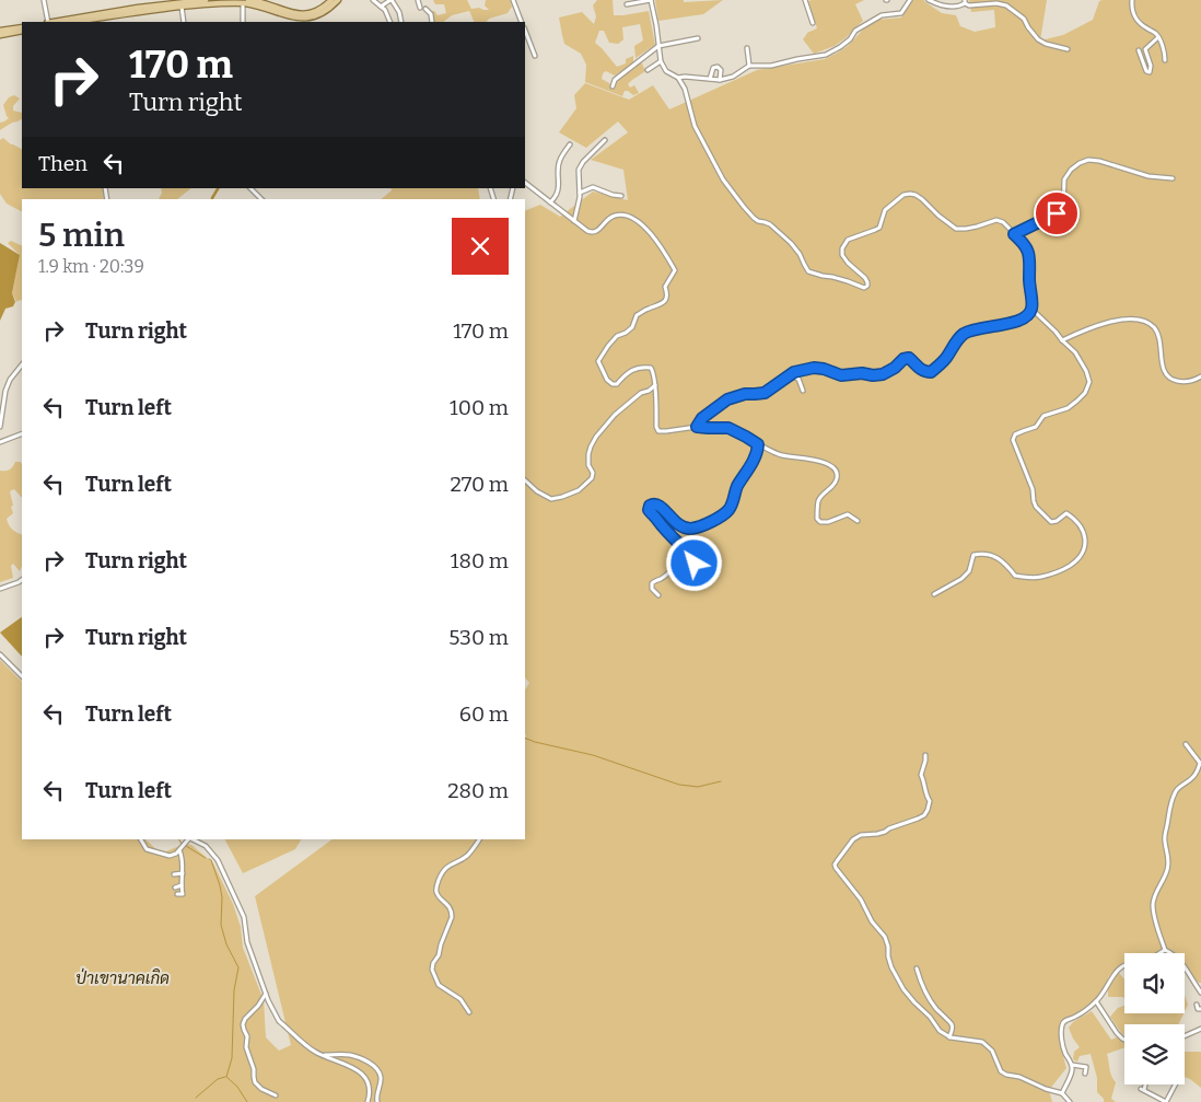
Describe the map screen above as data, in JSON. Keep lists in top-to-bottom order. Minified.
{"parks":["ป่าเขานาคเกิด"],"page":{"turn":["170 m","Turn right"],"then":"Then","heading":["5 min","1.9 km · 20:39"],"list":[{"name":"Turn right","value":"170 m"},{"name":"Turn left","value":"100 m"},{"name":"Turn left","value":"270 m"},{"name":"Turn right","value":"180 m"},{"name":"Turn right","value":"530 m"},{"name":"Turn left","value":"60 m"},{"name":"Turn left","value":"280 m"}]}}
